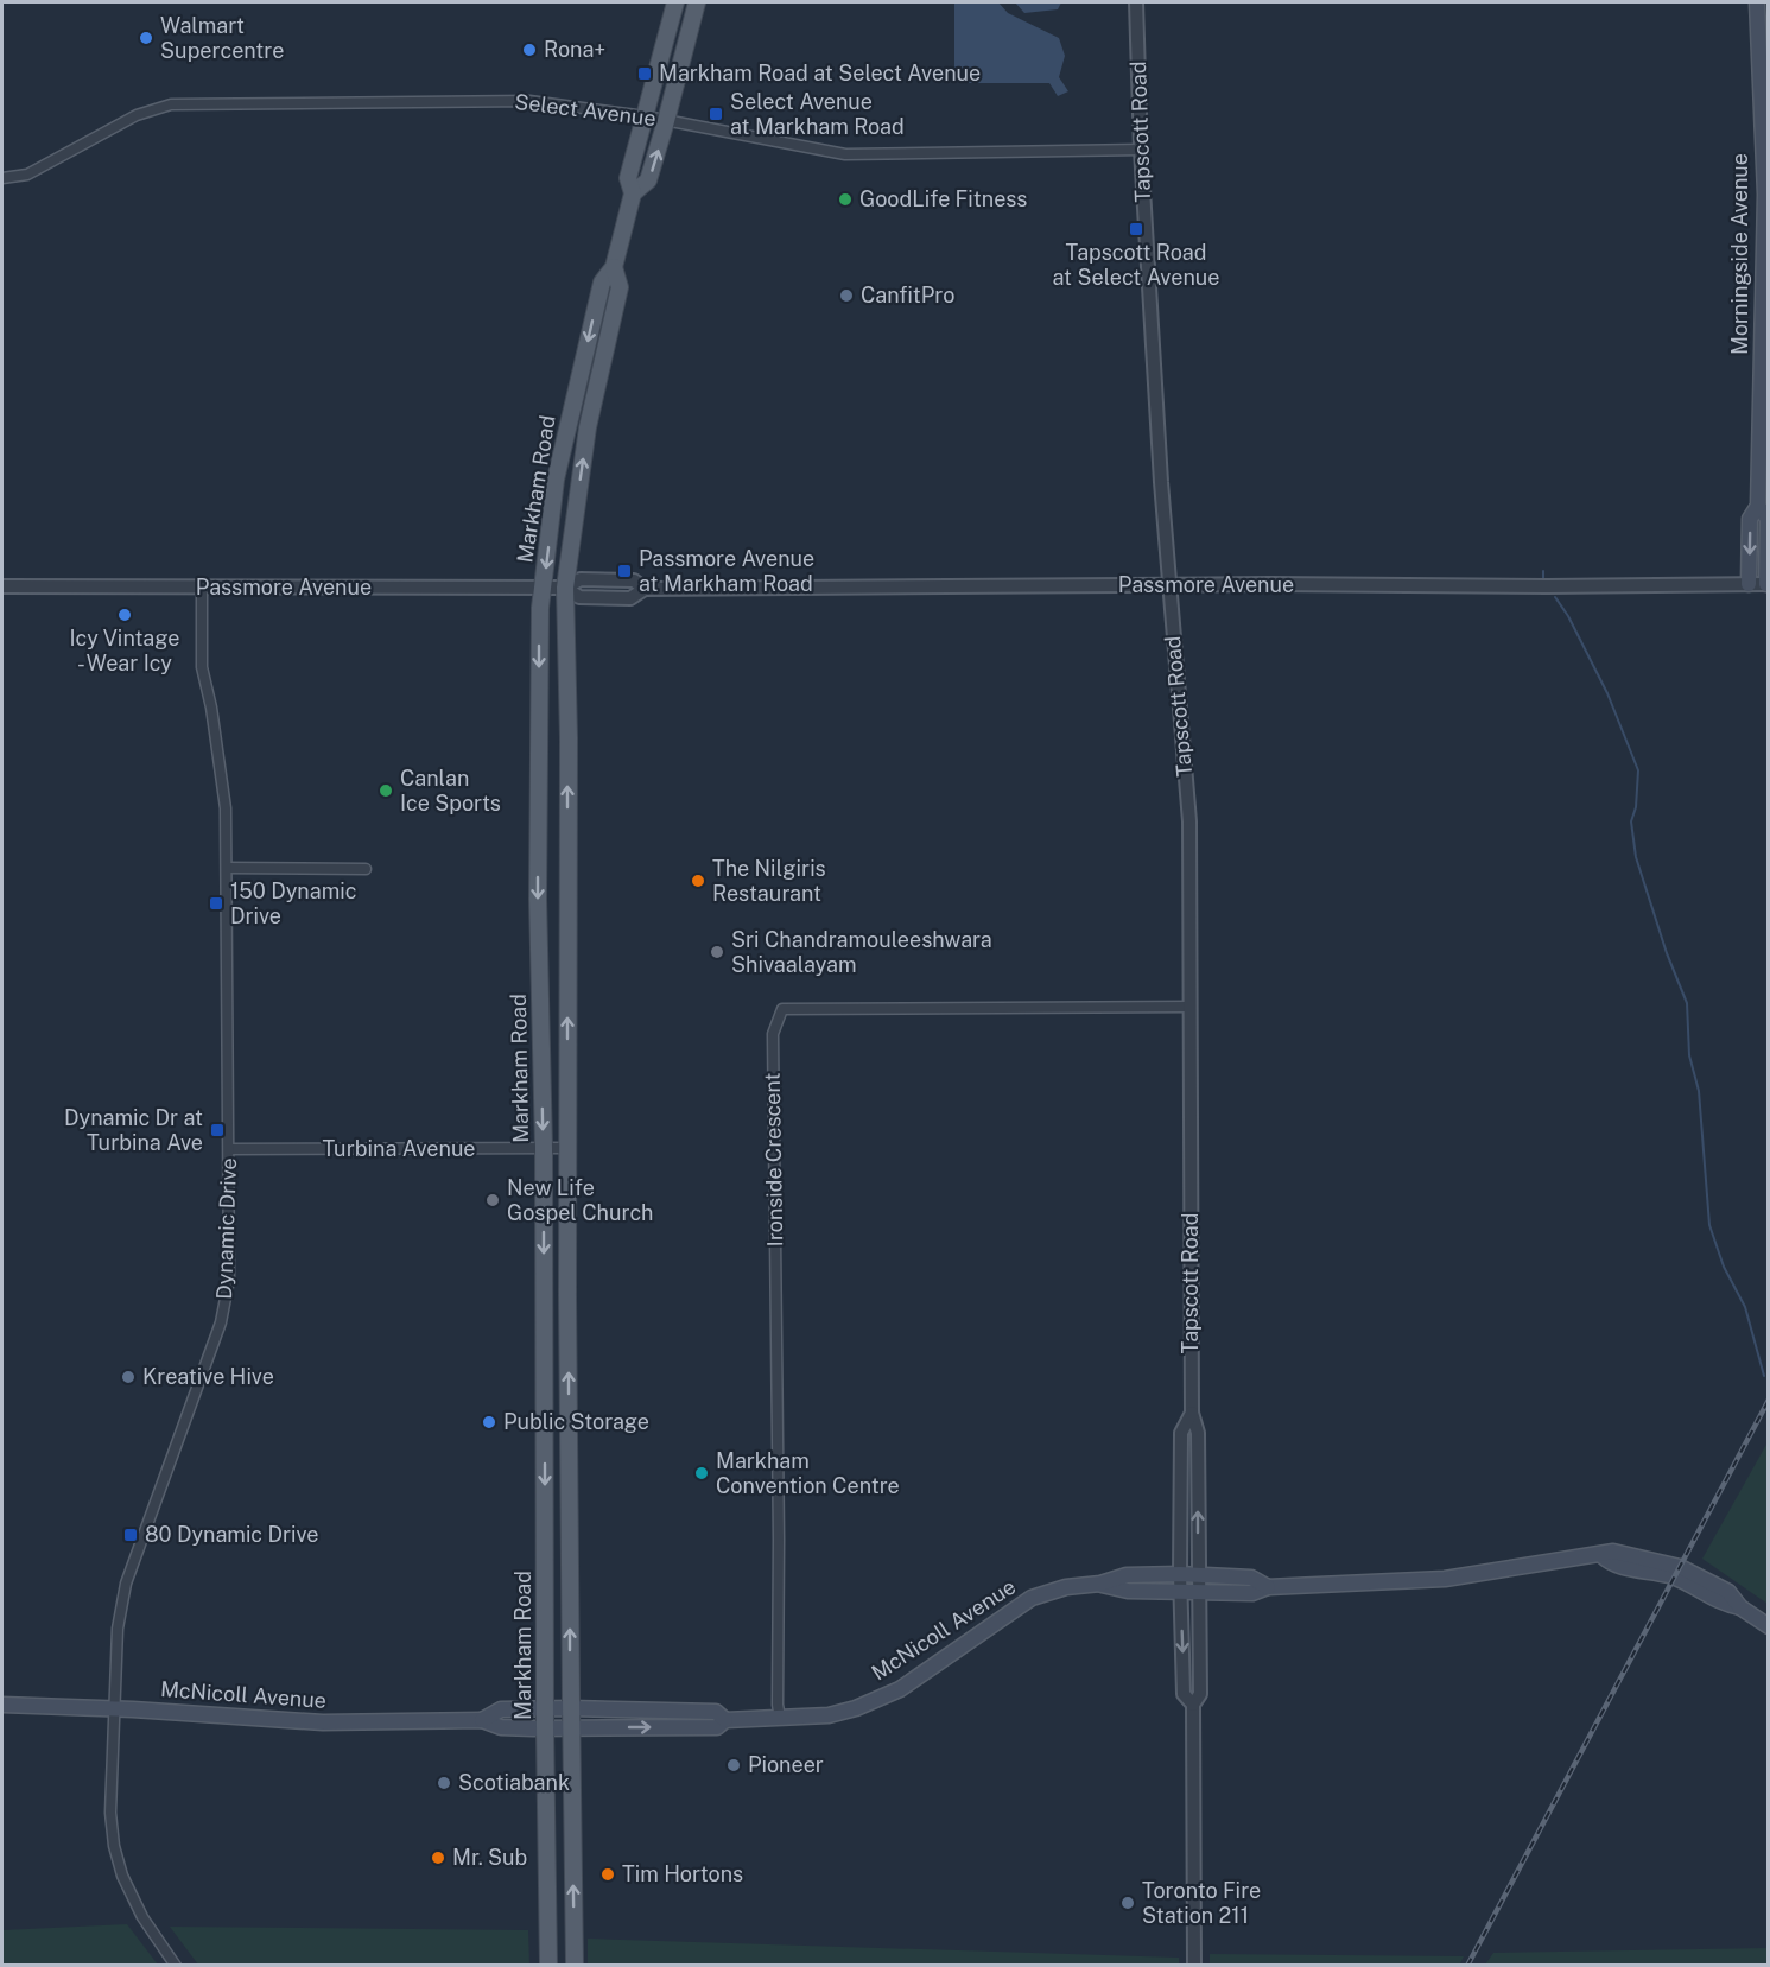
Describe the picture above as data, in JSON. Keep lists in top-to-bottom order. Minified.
{"streets":{"main road":["Morningside Avenue","Markham Road","McNicoll Avenue"],"street":["Select Avenue","Tapscott Road","Passmore Avenue","Turbina Avenue","Ironside Crescent","Dynamic Drive"]},"crossings":[["Select Avenue","Tapscott Road"],["Select Avenue","Markham Road"],["Tapscott Road","Passmore Avenue"],["Tapscott Road","Ironside Crescent"],["Tapscott Road","McNicoll Avenue"],["Morningside Avenue","Passmore Avenue"],["Markham Road","Passmore Avenue"],["Markham Road","Turbina Avenue"],["Markham Road","McNicoll Avenue"],["Passmore Avenue","Dynamic Drive"],["Turbina Avenue","Dynamic Drive"],["Ironside Crescent","McNicoll Avenue"],["Dynamic Drive","McNicoll Avenue"]],"places":{"other":["Walmart Supercentre","Rona+","GoodLife Fitness","CanfitPro","Icy Vintage - Wear Icy","Canlan Ice Sports","The Nilgiris Restaurant","Sri Chandramouleeshwara Shivaalayam","New Life Gospel Church","Kreative Hive","Public Storage","Markham Convention Centre","Pioneer","Scotiabank","Mr. Sub","Tim Hortons","Toronto Fire Station 211"],"transit":["Markham Road at Select Avenue","Select Avenue at Markham Road","Tapscott Road at Select Avenue","Passmore Avenue at Markham Road","150 Dynamic Drive","Dynamic Dr at Turbina Ave","80 Dynamic Drive"]}}
